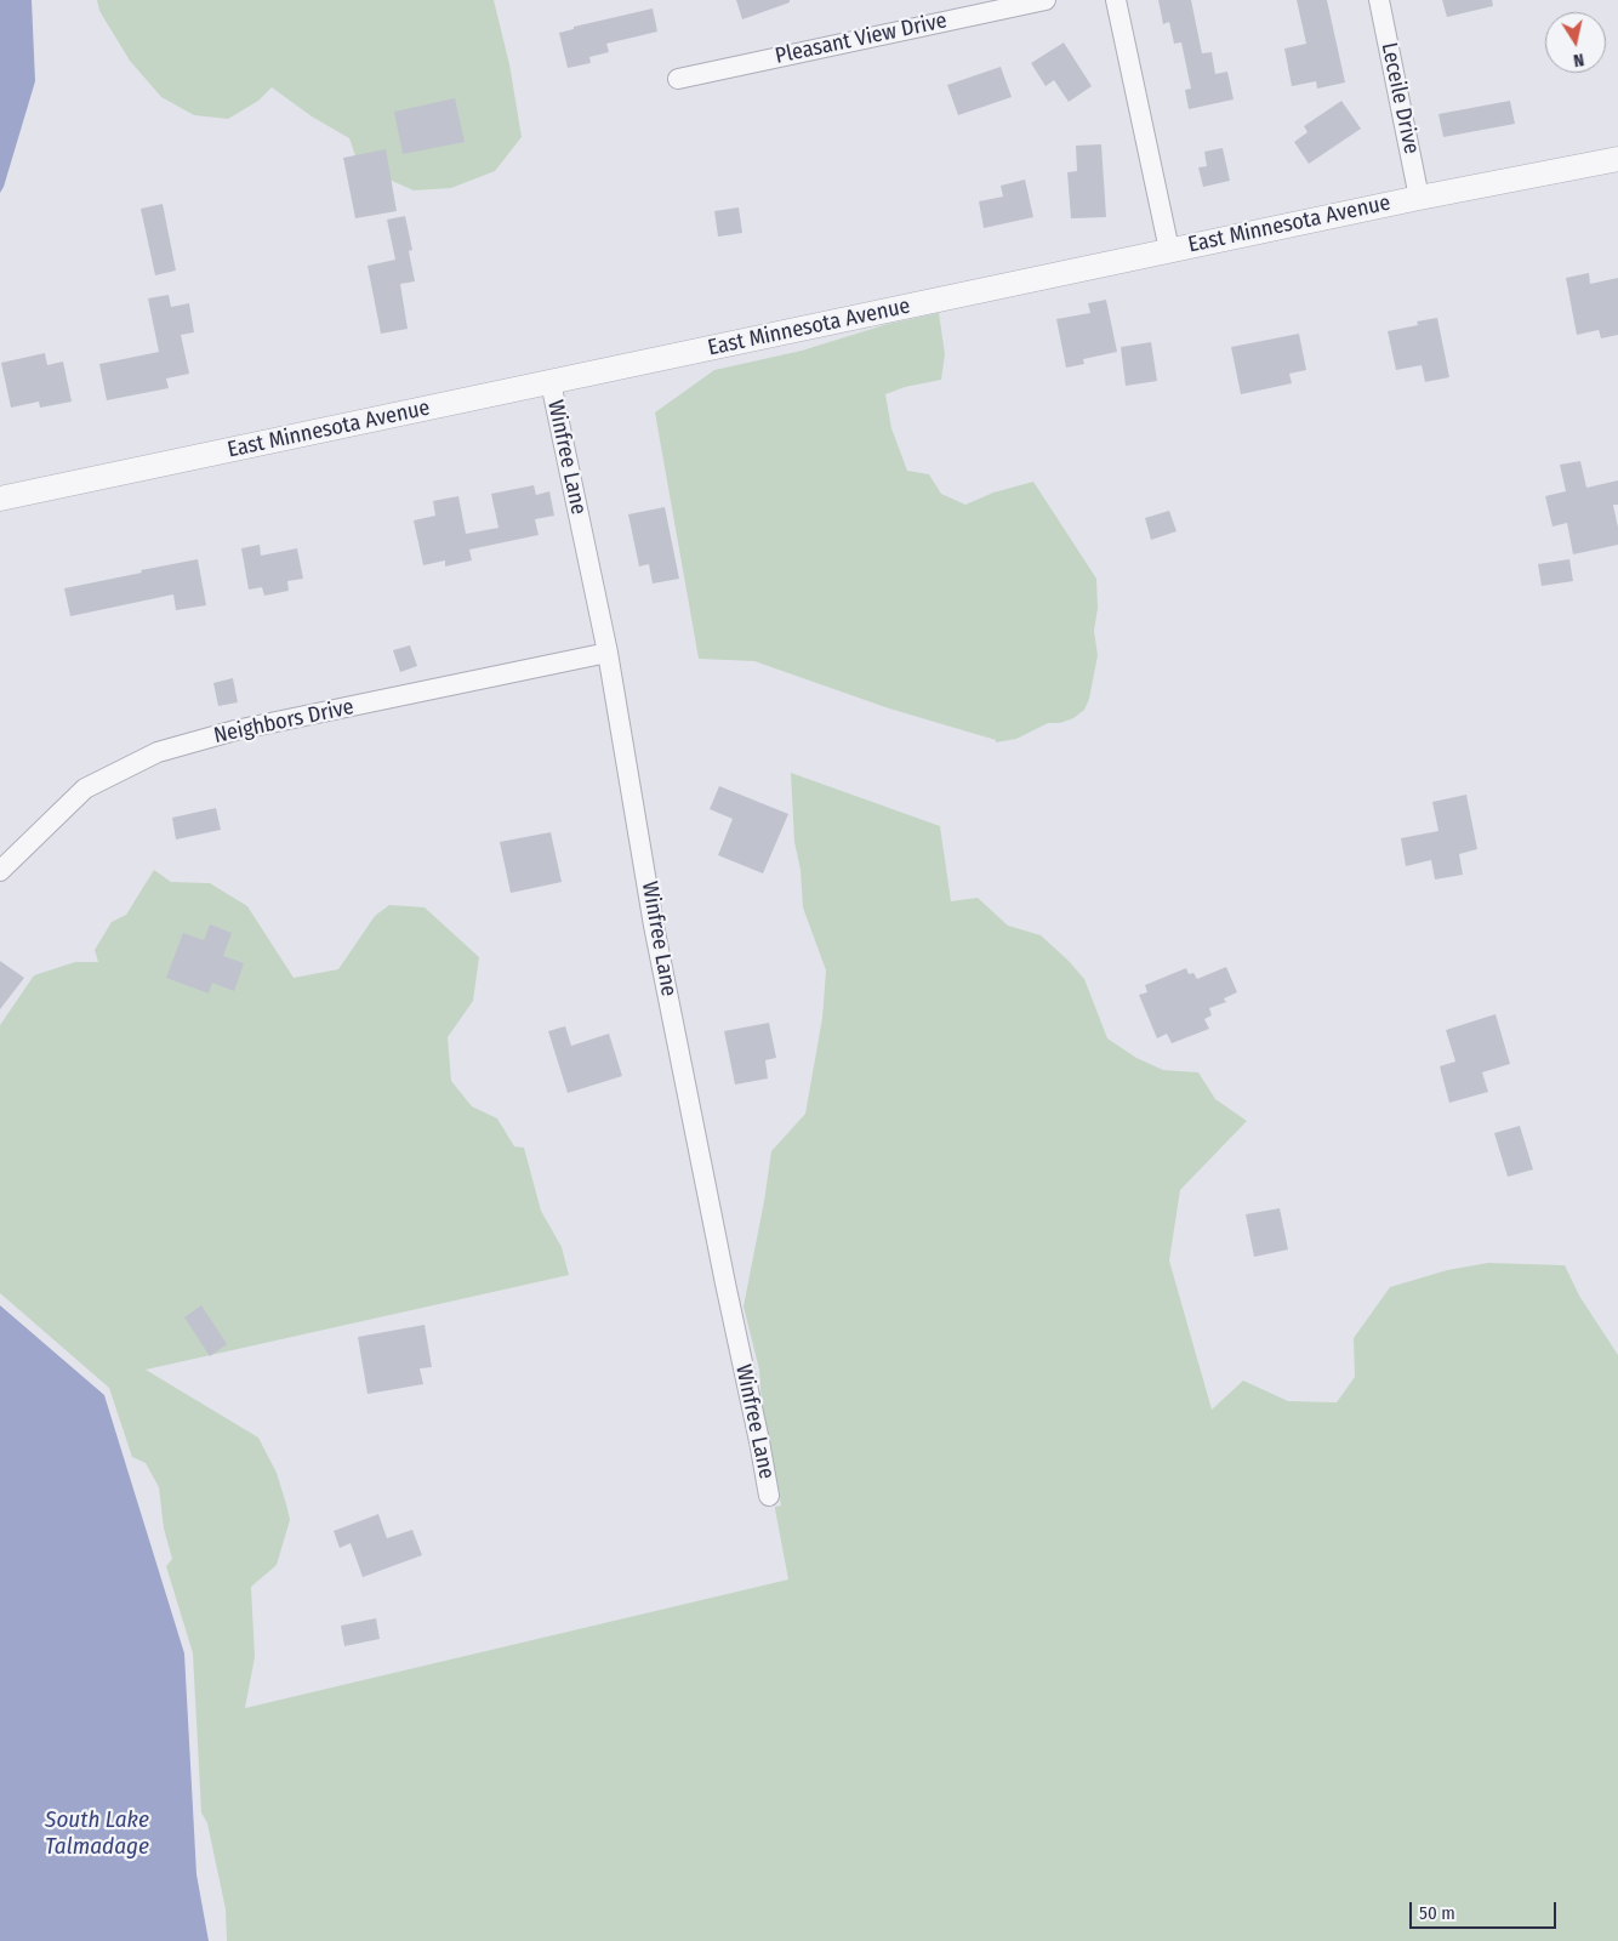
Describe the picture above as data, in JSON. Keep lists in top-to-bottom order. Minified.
{"streets":{"street":["Pleasant View Drive","Leceile Drive","East Minnesota Avenue","Winfree Lane","Neighbors Drive"]},"crossings":[["Leceile Drive","East Minnesota Avenue"],["East Minnesota Avenue","Winfree Lane"],["Winfree Lane","Neighbors Drive"]],"water":["South Lake Talmadage"],"scale_bar":"50 m","north":"bottom"}
